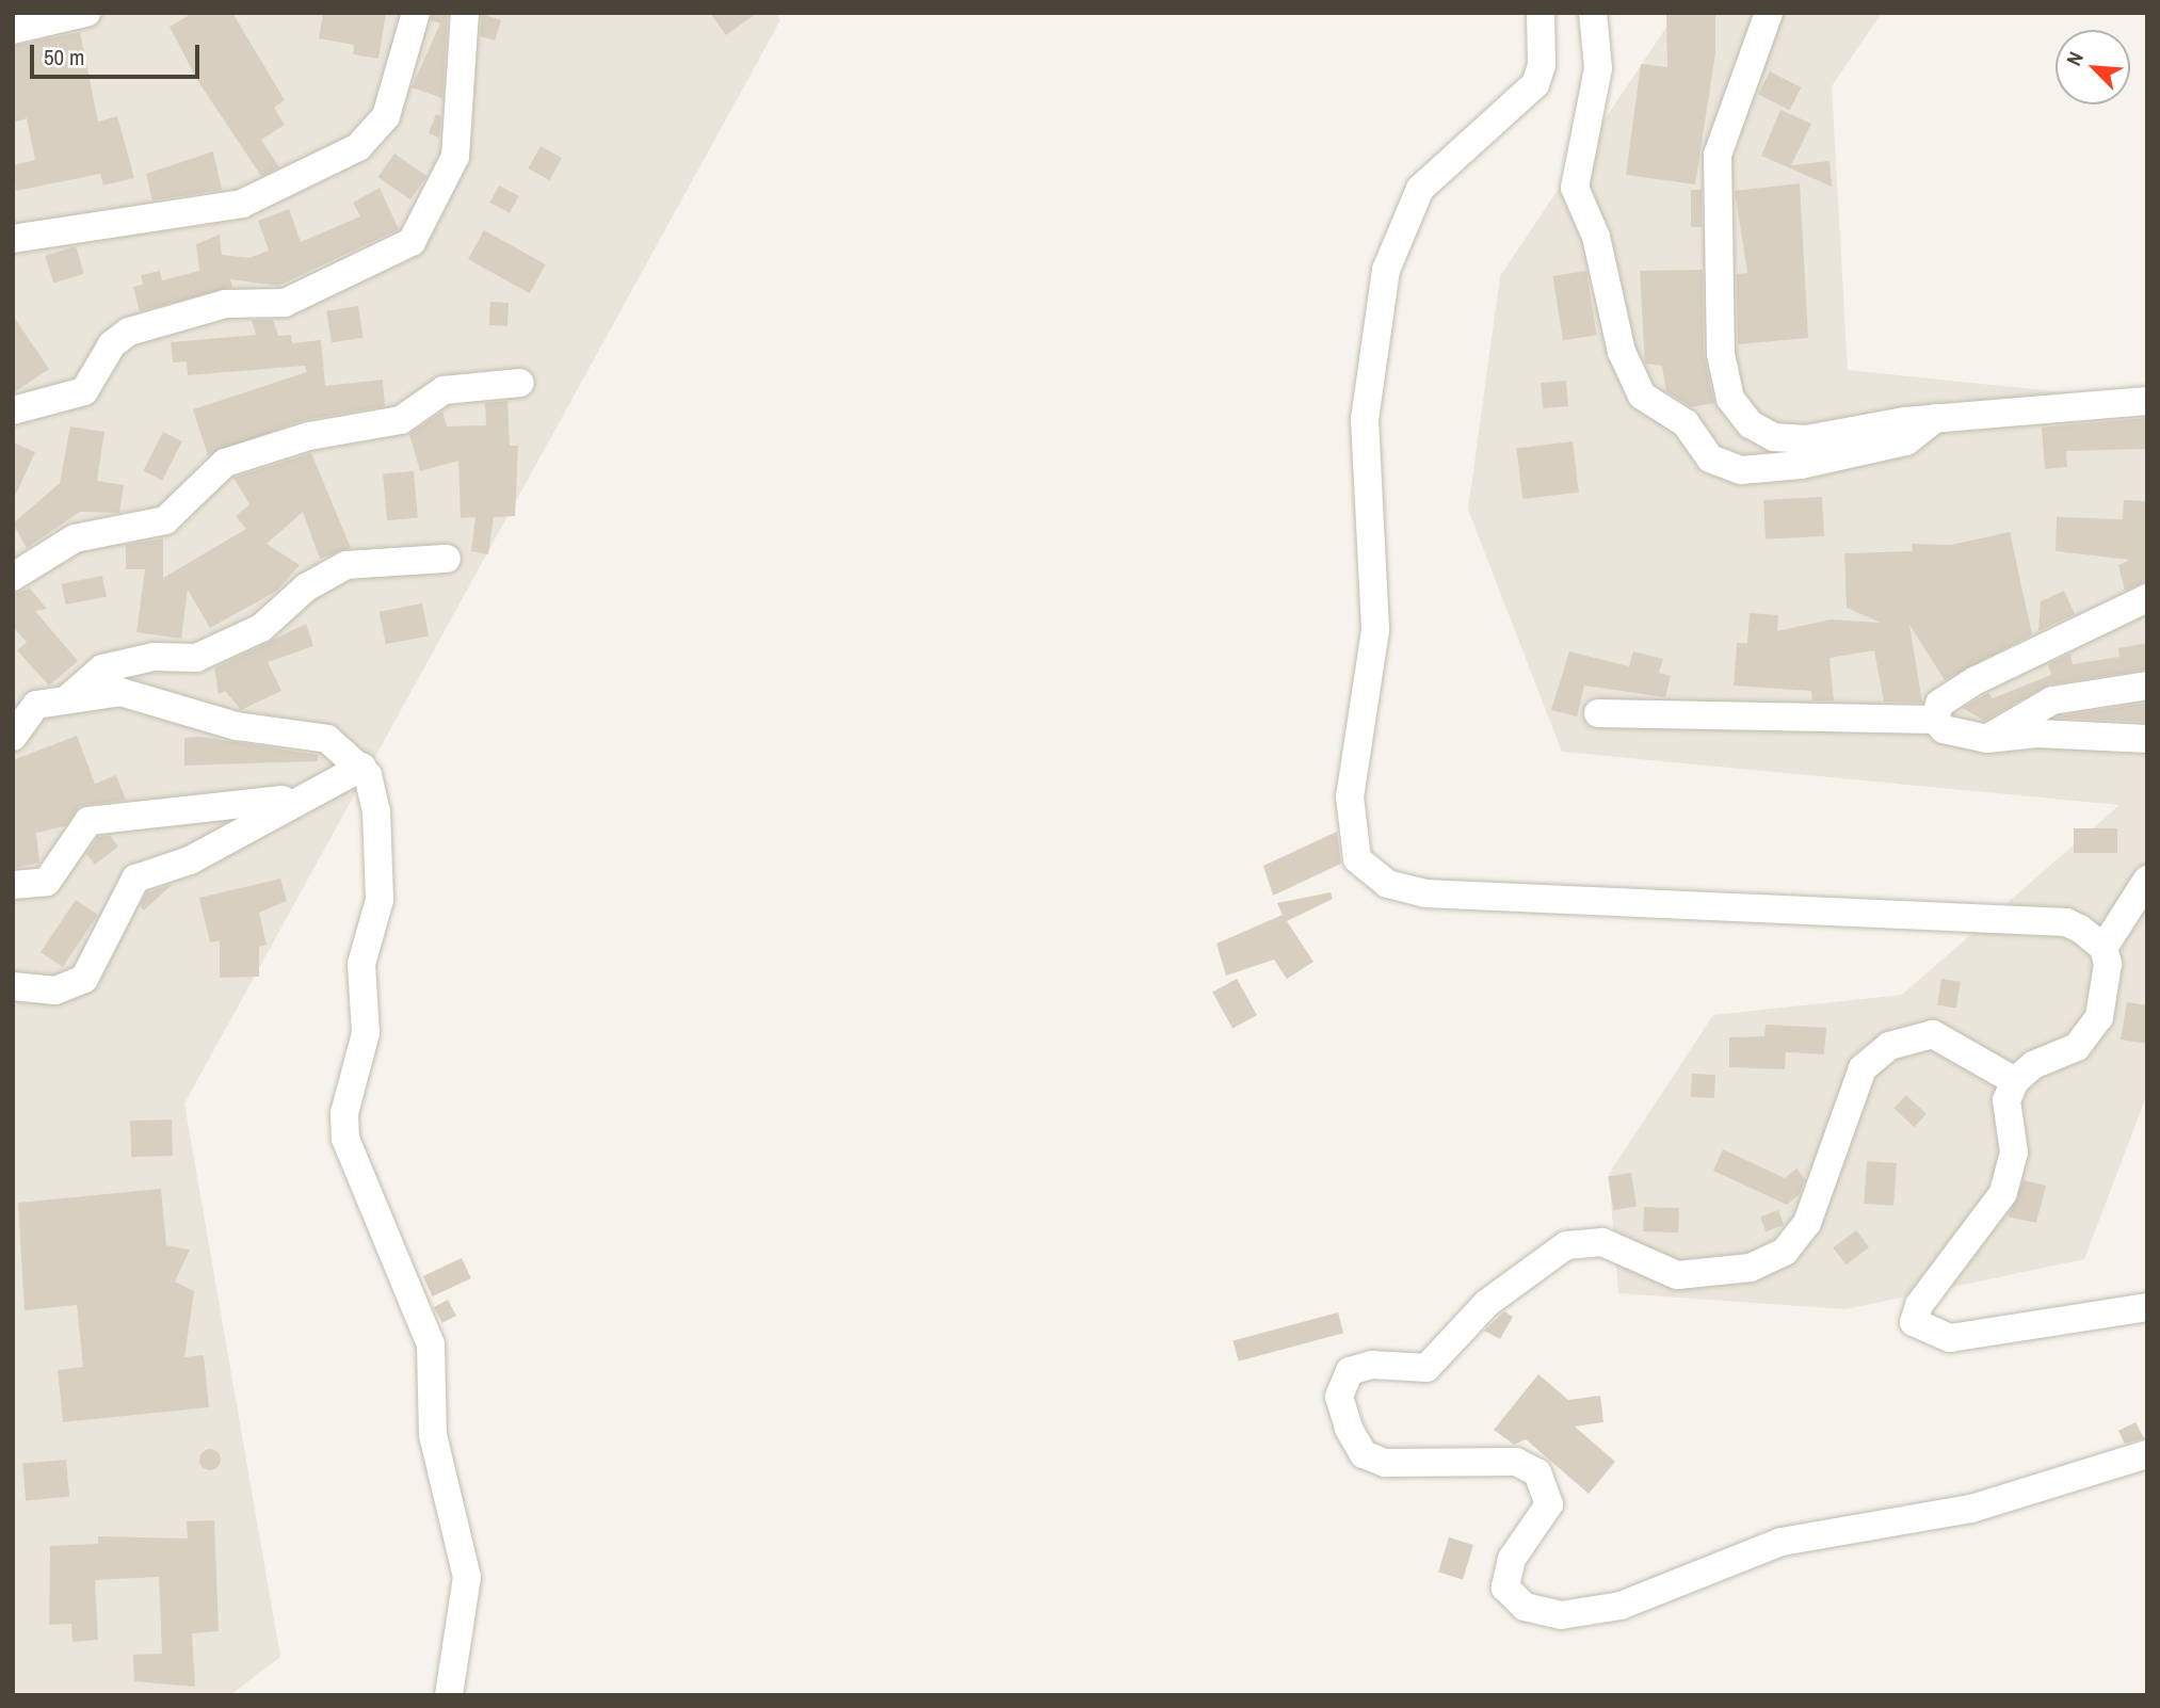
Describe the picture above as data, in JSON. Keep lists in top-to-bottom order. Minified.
{"scale_bar":"50 m","north":"top left"}
